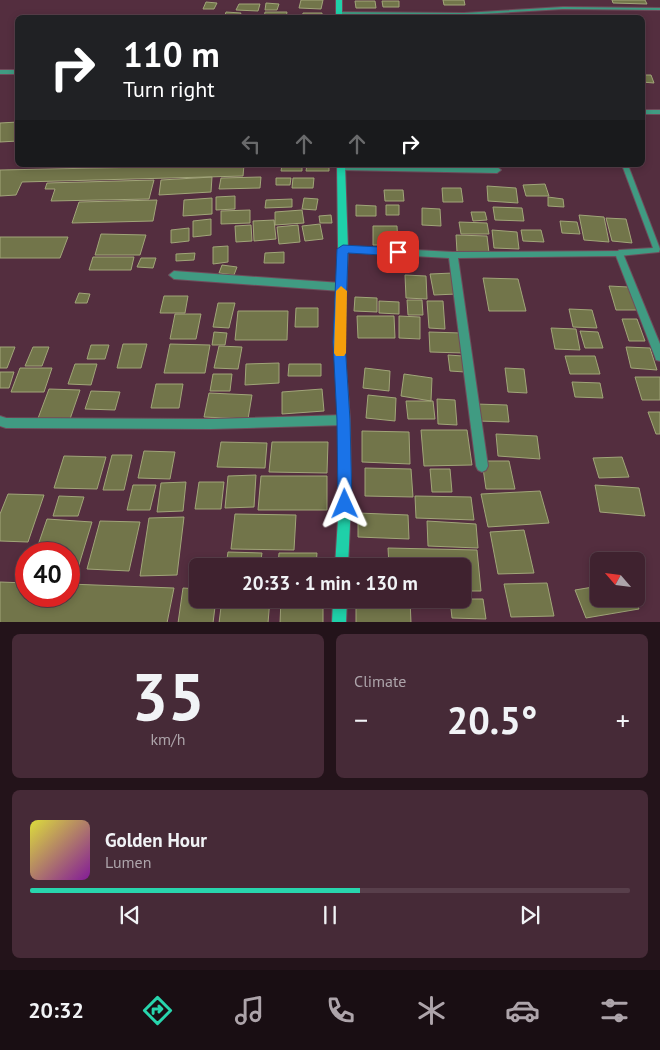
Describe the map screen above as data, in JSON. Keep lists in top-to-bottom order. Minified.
{"north":"top left","page":{"turn":["110 m","Turn right"],"limit":"40","trip":"20:33 · 1 min · 130 m","tile":[["35","km/h"],"Climate"],"heat":["−","20.5°","+"],"song":["Golden Hour","Lumen"],"tabs":"20:32"}}
